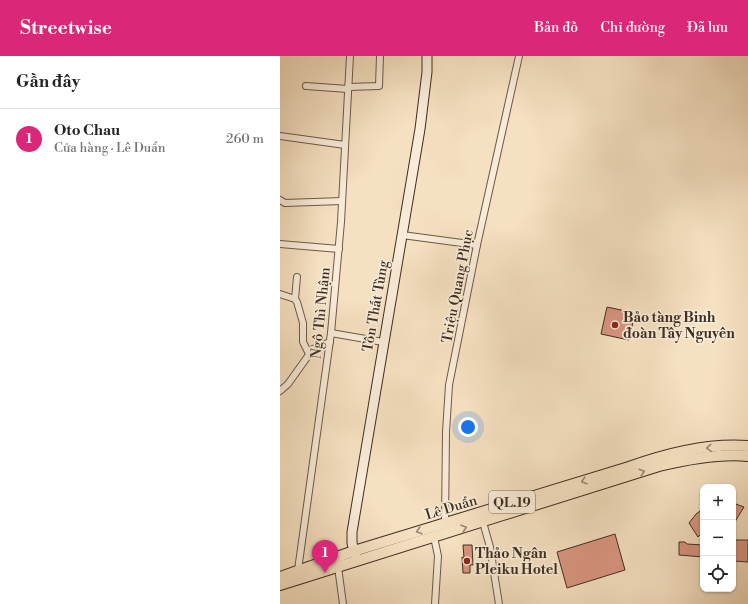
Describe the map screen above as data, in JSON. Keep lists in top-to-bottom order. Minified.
{"streets":{"main road":["QL.19","Lê Duẩn"],"street":["Triệu Quang Phục","Tôn Thất Tùng","Ngô Thì Nhậm"]},"crossings":[["Triệu Quang Phục","Lê Duẩn"],["Tôn Thất Tùng","Lê Duẩn"],["Ngô Thì Nhậm","Lê Duẩn"]],"places":["Bảo tàng Binh đoàn Tây Nguyên","Thảo Ngân Pleiku Hotel"],"page":{"header":"Streetwise","nav":["Bản đồ","Chỉ đường","Đã lưu"],"heading":"Gần đây","list":[{"mark":"1","name":"Oto Chau","note":"Cửa hàng · Lê Duẩn","value":"260 m"}],"map_buttons":["+","−"],"pins":"1"}}
